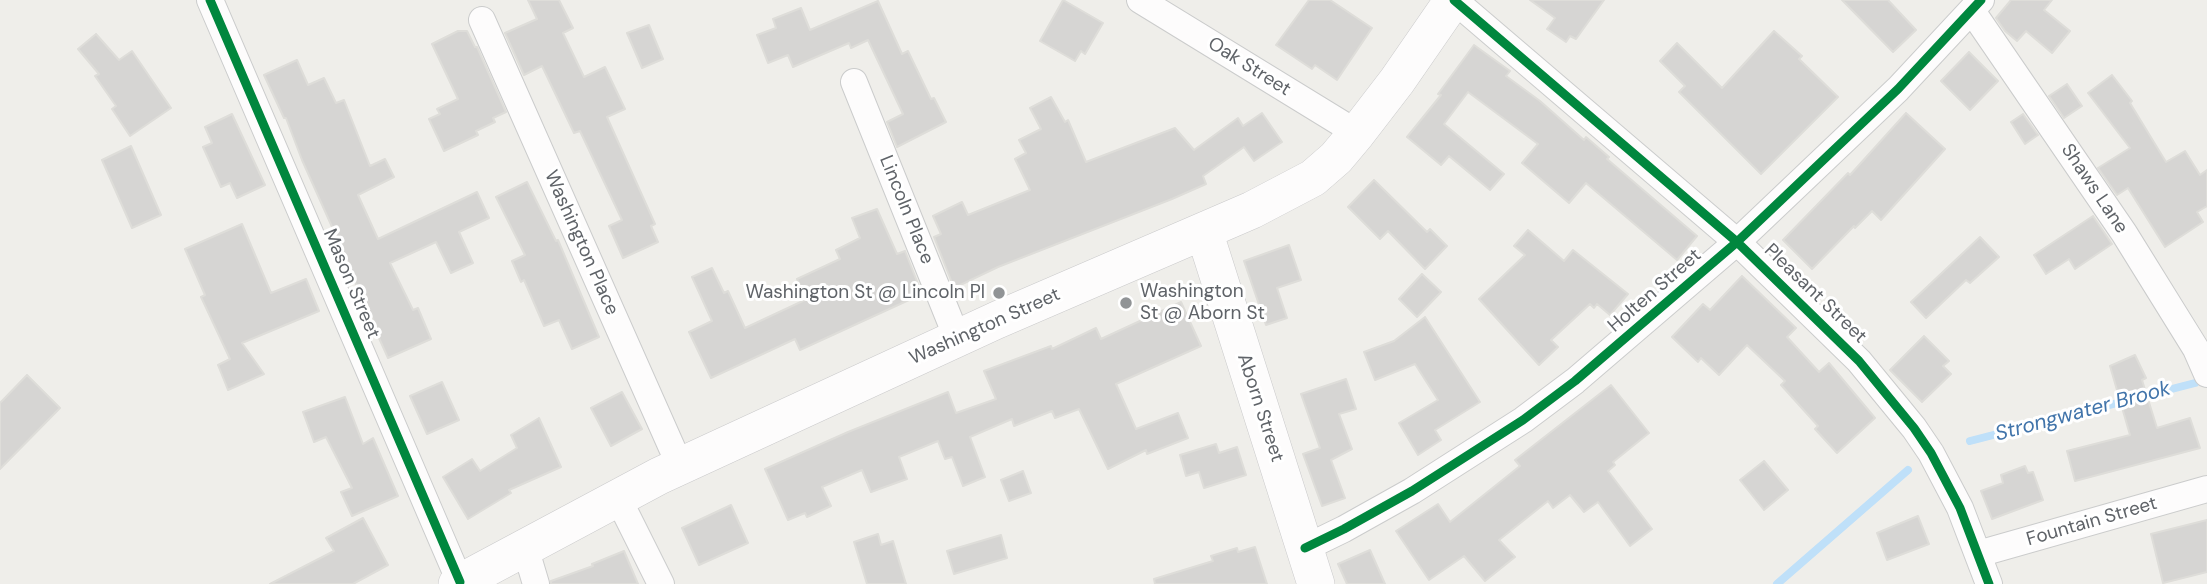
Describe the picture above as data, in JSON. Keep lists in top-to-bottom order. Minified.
{"streets":{"main road":["Washington Street","Aborn Street"],"street":["Oak Street","Shaws Lane","Lincoln Place","Washington Place","Mason Street","Holten Street","Pleasant Street","Fountain Street"]},"crossings":[["Oak Street","Washington Street"],["Shaws Lane","Holten Street"],["Lincoln Place","Washington Street"],["Washington Place","Washington Street"],["Mason Street","Washington Street"],["Holten Street","Pleasant Street"],["Holten Street","Aborn Street"],["Pleasant Street","Washington Street"],["Pleasant Street","Fountain Street"],["Washington Street","Aborn Street"]],"water":["Strongwater Brook"],"places":["Washington St @ Lincoln Pl","Washington St @ Aborn St"]}
